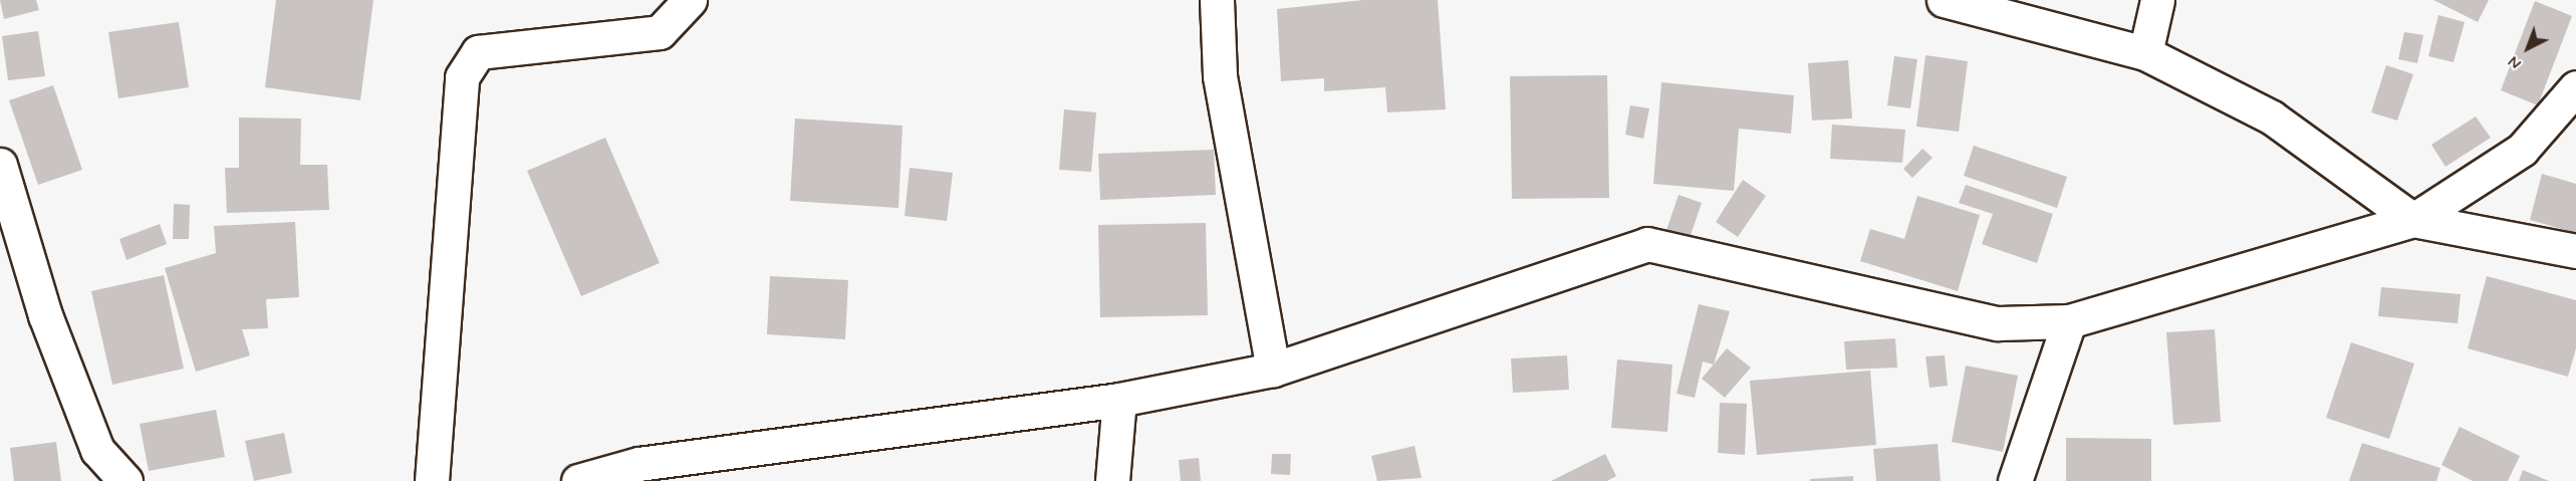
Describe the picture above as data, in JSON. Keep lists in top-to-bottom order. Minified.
{"north":"bottom left"}
